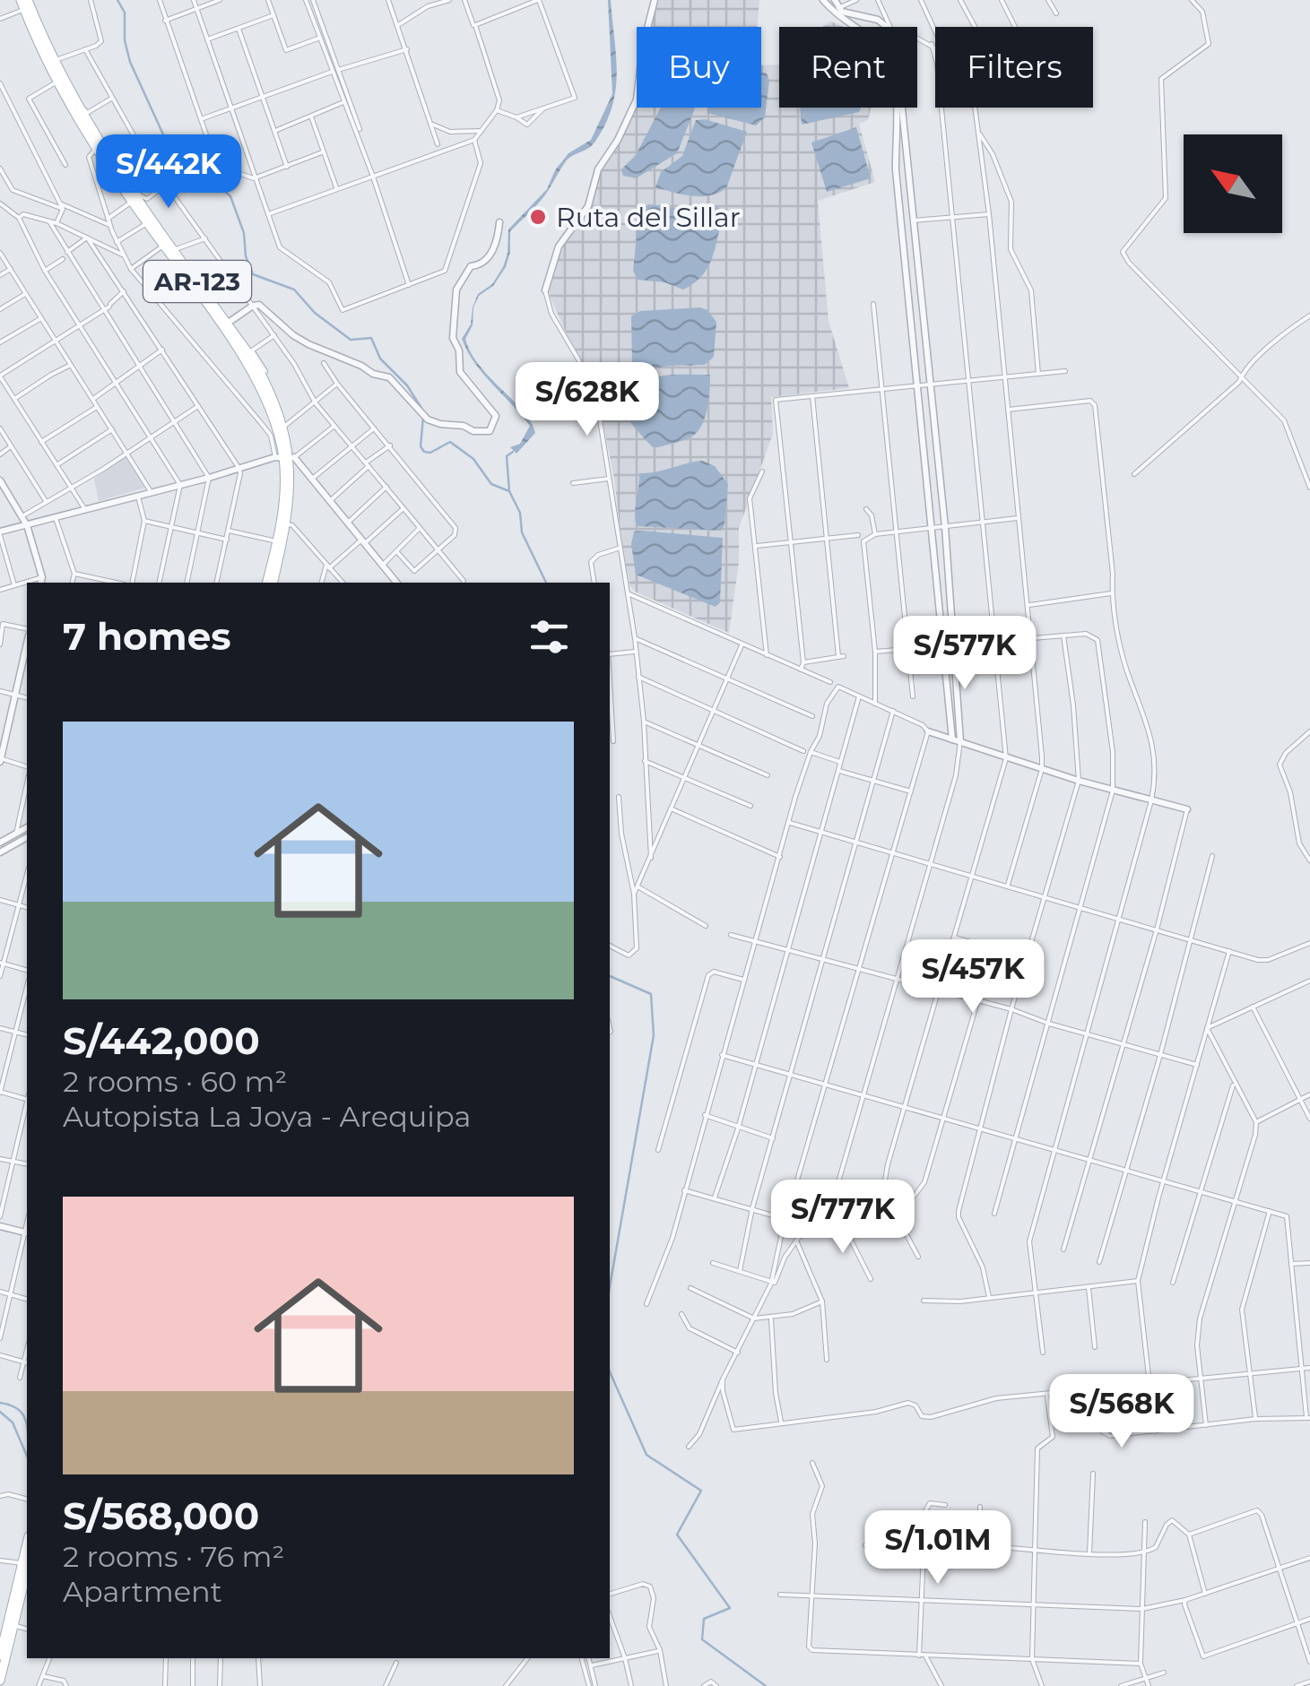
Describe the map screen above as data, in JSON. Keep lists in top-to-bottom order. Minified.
{"streets":{"main road":["AR-123"]},"places":["Ruta del Sillar"],"north":"top left","page":{"chip":["Buy","Rent","Filters"],"price":["S/442K","S/628K","S/577K","S/457K","S/777K","S/568K","S/1.01M"],"heading":"7 homes","list":[{"name":"S/442,000","note":"2 rooms · 60 m² · Autopista La Joya - Arequipa"},{"name":"S/568,000","note":"2 rooms · 76 m² · Apartment"}]}}
